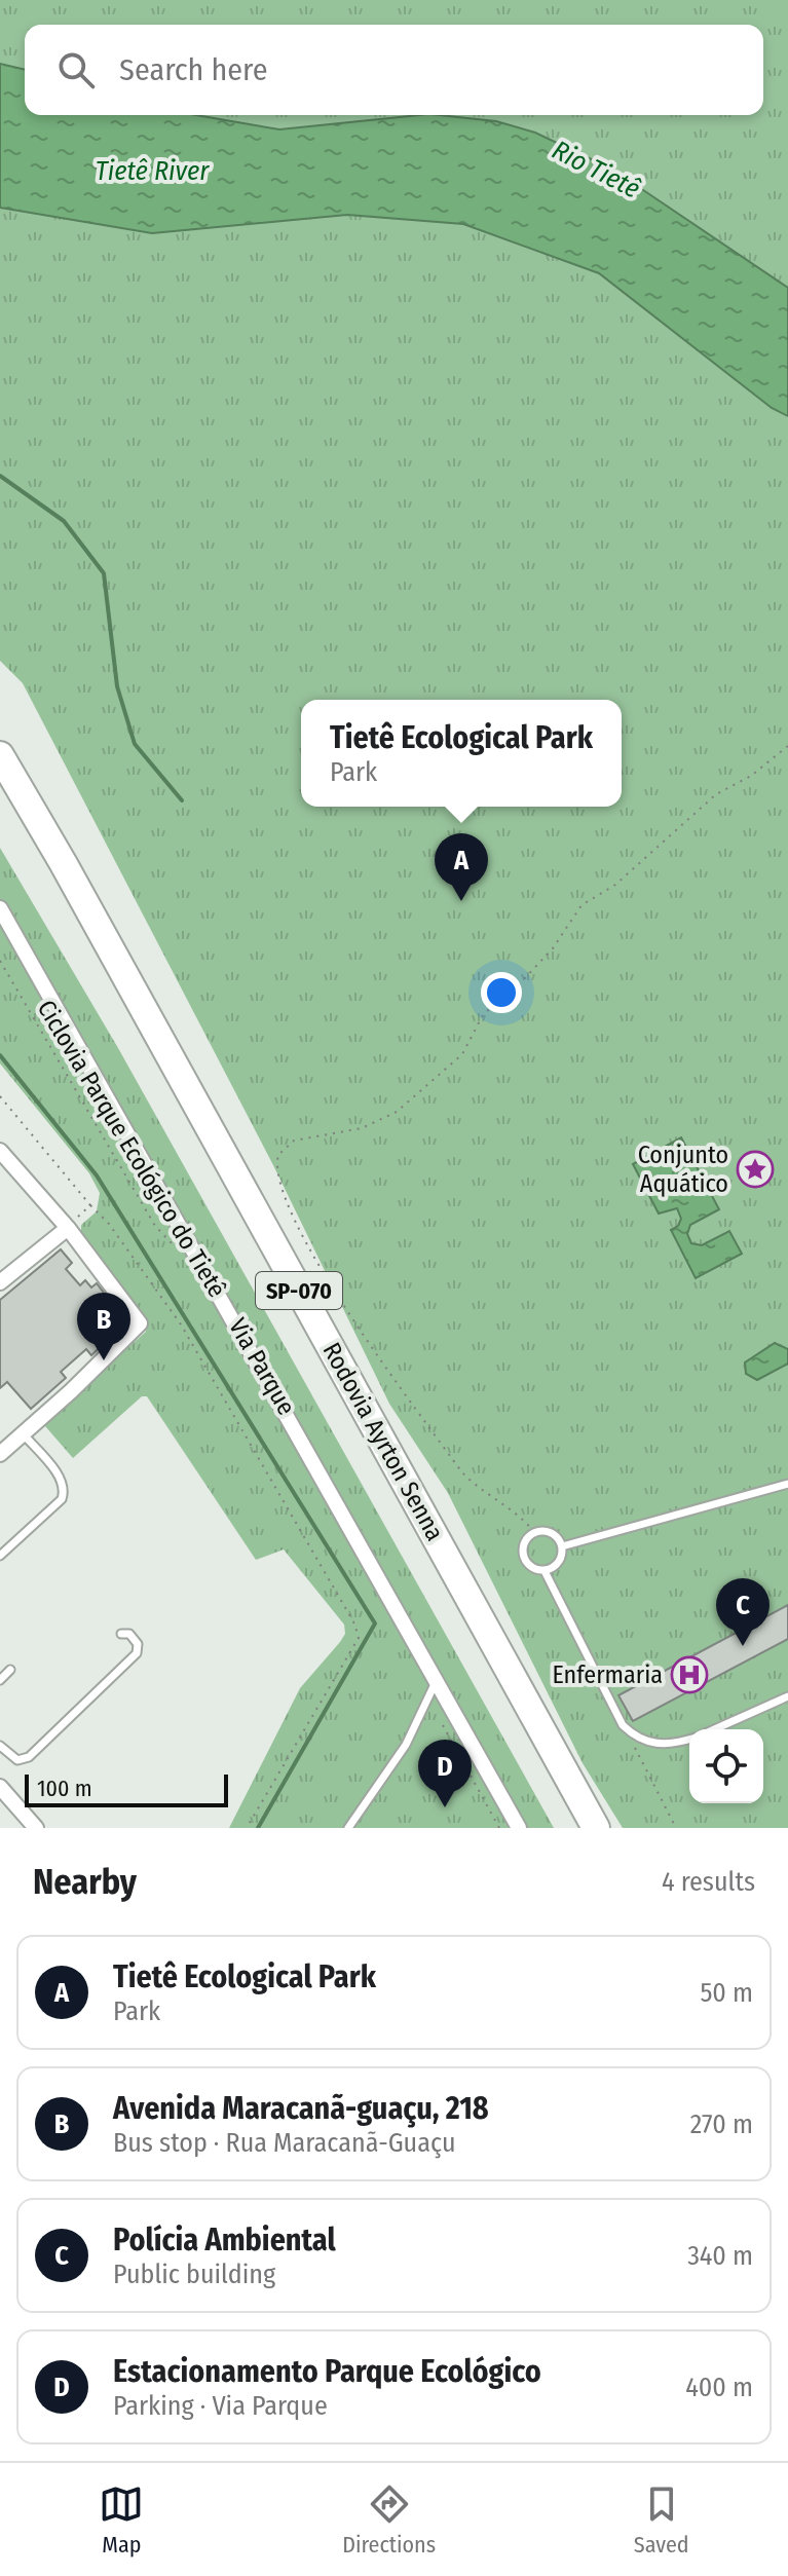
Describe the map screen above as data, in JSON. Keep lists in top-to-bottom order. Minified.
{"streets":{"highway":["SP-070","Rodovia Ayrton Senna"],"street":["Via Parque"],"path":["Ciclovia Parque Ecológico do Tietê"]},"water":["Rio Tietê","Tietê River"],"places":{"place":["Conjunto Aquático"],"hospital":["Enfermaria"]},"scale_bar":"100 m","page":{"search":"Search here","popup":["Tietê Ecological Park","Park"],"pins":["A","B","C","D"],"scale":"100 m","heading":["Nearby","4 results"],"list":[{"mark":"A","name":"Tietê Ecological Park","note":"Park","value":"50 m"},{"mark":"B","name":"Avenida Maracanã-guaçu, 218","note":"Bus stop · Rua Maracanã-Guaçu","value":"270 m"},{"mark":"C","name":"Polícia Ambiental","note":"Public building","value":"340 m"},{"mark":"D","name":"Estacionamento Parque Ecológico","note":"Parking · Via Parque","value":"400 m"}],"nav":["Map","Directions","Saved"]}}
